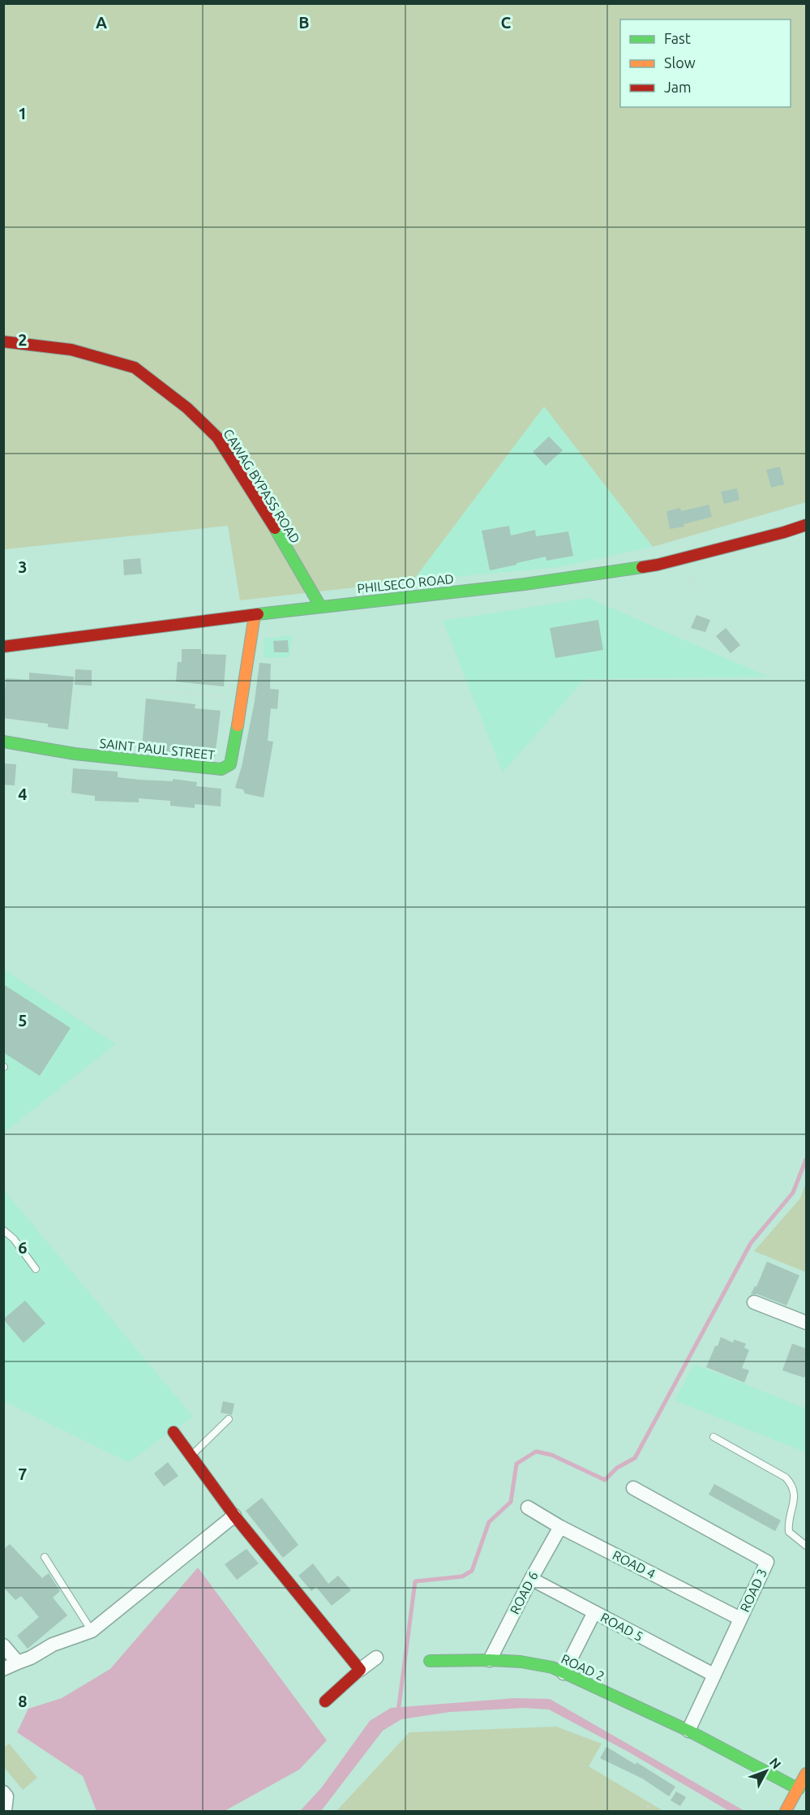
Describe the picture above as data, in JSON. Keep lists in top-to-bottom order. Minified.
{"streets":{"street":["CAWAG BYPASS ROAD","PHILSECO ROAD","SAINT PAUL STREET","ROAD 4","ROAD 3","ROAD 6","ROAD 5","ROAD 2"]},"crossings":[["CAWAG BYPASS ROAD","PHILSECO ROAD"],["PHILSECO ROAD","SAINT PAUL STREET"],["ROAD 4","ROAD 3"],["ROAD 4","ROAD 6"],["ROAD 3","ROAD 5"],["ROAD 3","ROAD 2"],["ROAD 6","ROAD 5"],["ROAD 6","ROAD 2"]],"legend":["Fast","Slow","Jam"],"north":"top right","grid":{"columns":["A","B","C"],"rows":["1","2","3","4","5","6","7","8"]}}
